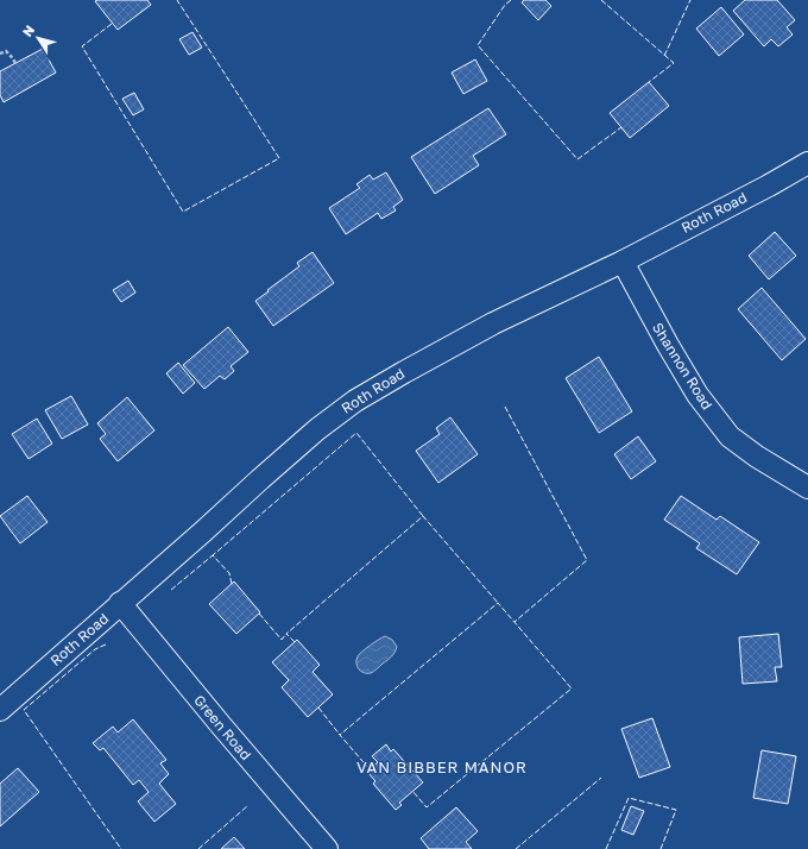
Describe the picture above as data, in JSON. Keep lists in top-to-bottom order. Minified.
{"streets":{"street":["Roth Road","Shannon Road","Green Road"]},"crossings":[["Roth Road","Shannon Road"],["Roth Road","Green Road"]],"districts":["VAN BIBBER MANOR"],"north":"top left"}
